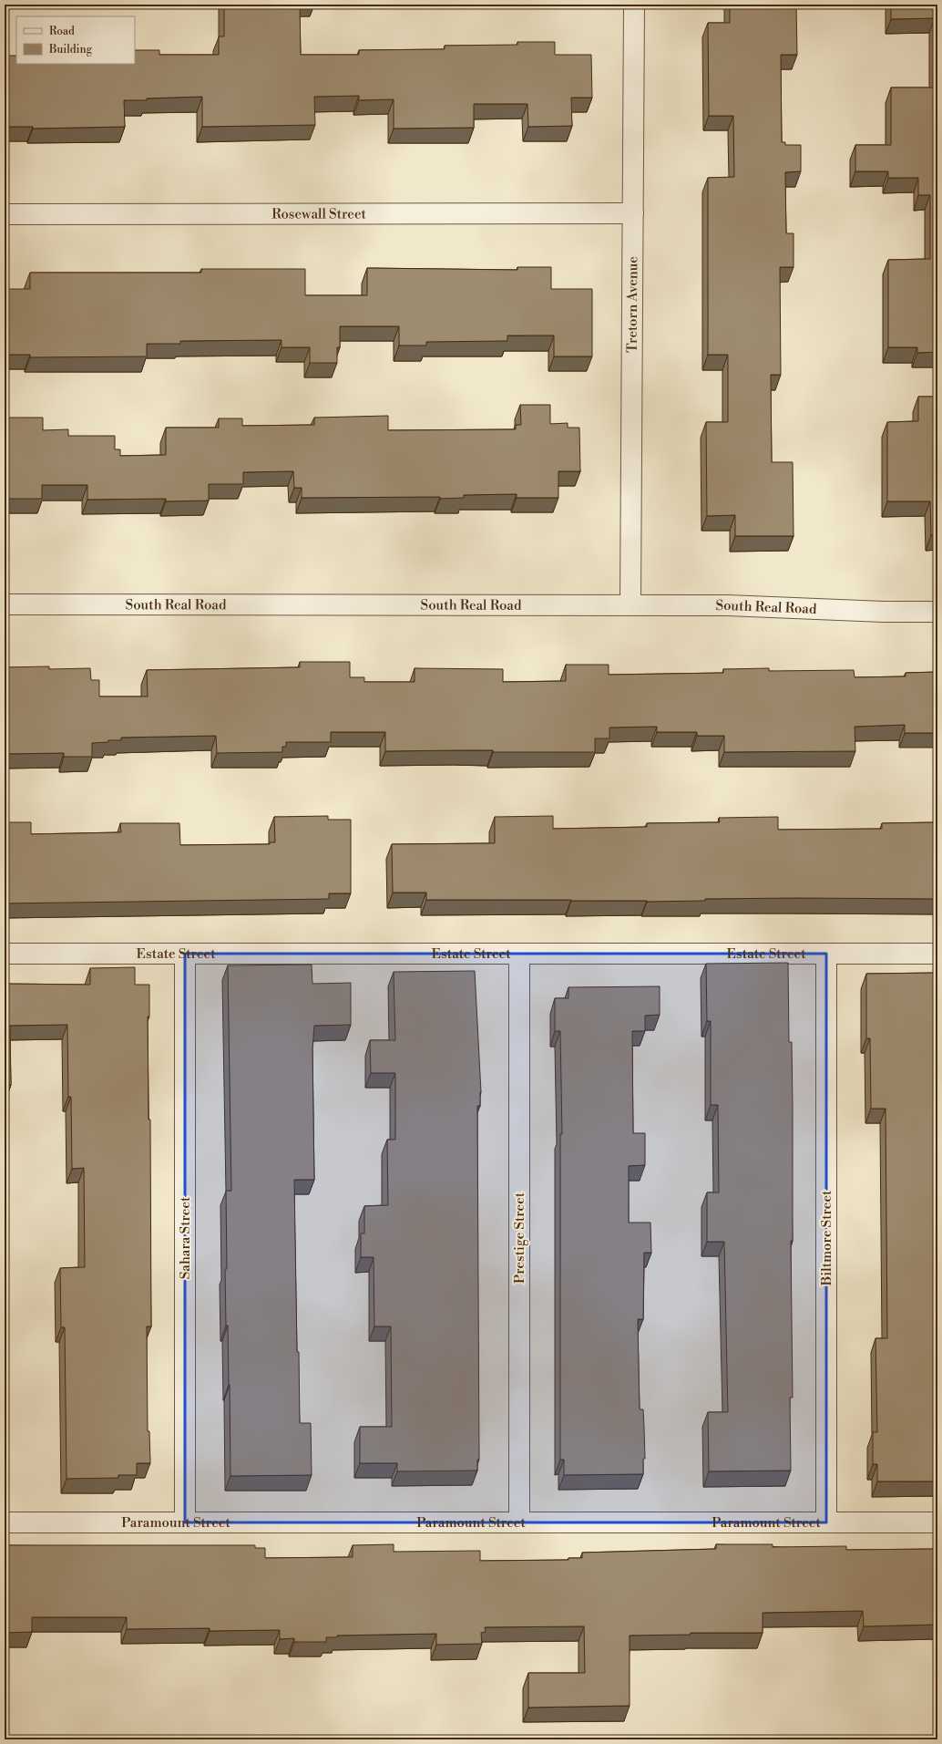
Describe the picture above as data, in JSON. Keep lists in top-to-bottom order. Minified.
{"streets":{"street":["Rosewall Street","Tretorn Avenue","South Real Road","Estate Street","Sahara Street","Prestige Street","Biltmore Street","Paramount Street"]},"crossings":[["Rosewall Street","Tretorn Avenue"],["Tretorn Avenue","South Real Road"],["Estate Street","Sahara Street"],["Estate Street","Prestige Street"],["Estate Street","Biltmore Street"],["Sahara Street","Paramount Street"],["Prestige Street","Paramount Street"],["Biltmore Street","Paramount Street"]],"legend":["Road","Building"]}
